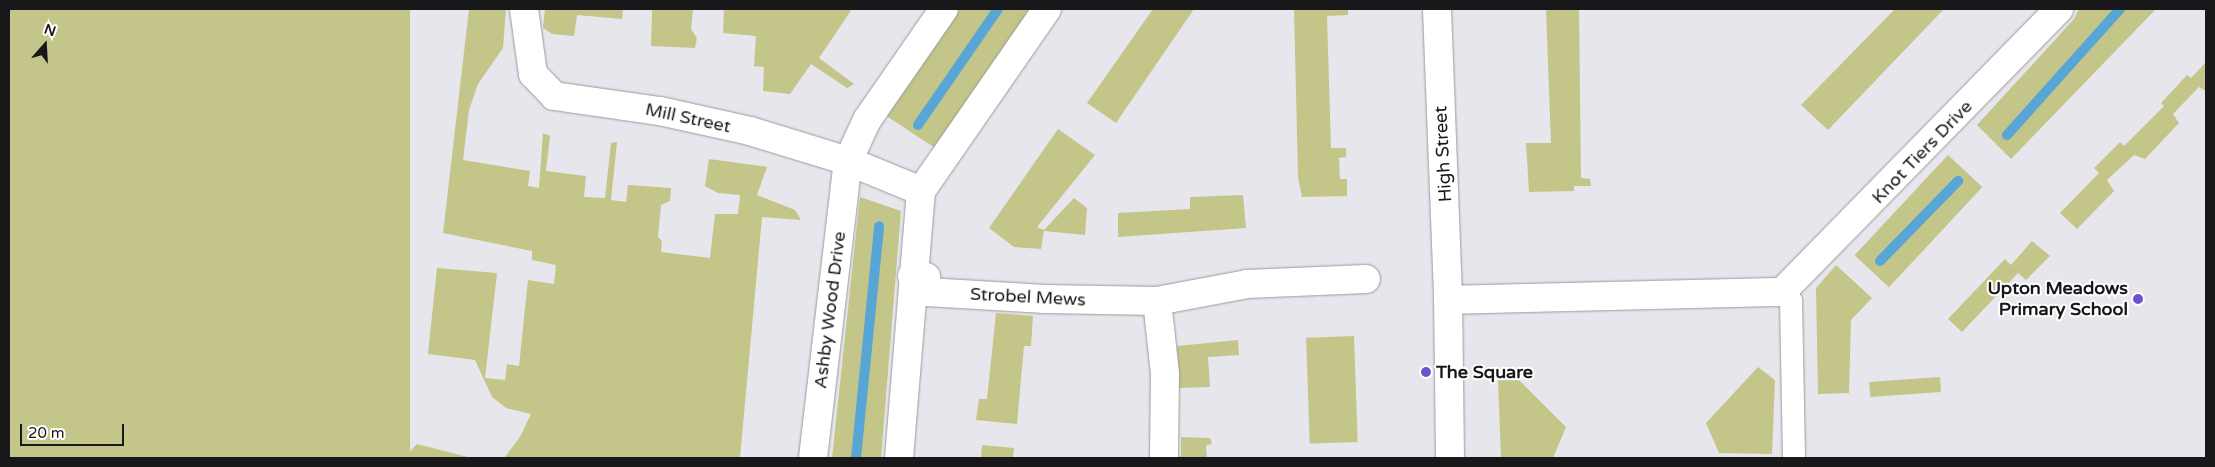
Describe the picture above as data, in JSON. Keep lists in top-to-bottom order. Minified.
{"streets":{"street":["Mill Street","Knot Tiers Drive","High Street","Strobel Mews","Ashby Wood Drive"]},"crossings":[["Mill Street","Ashby Wood Drive"]],"places":["Upton Meadows Primary School","The Square"],"scale_bar":"20 m","north":"top"}
